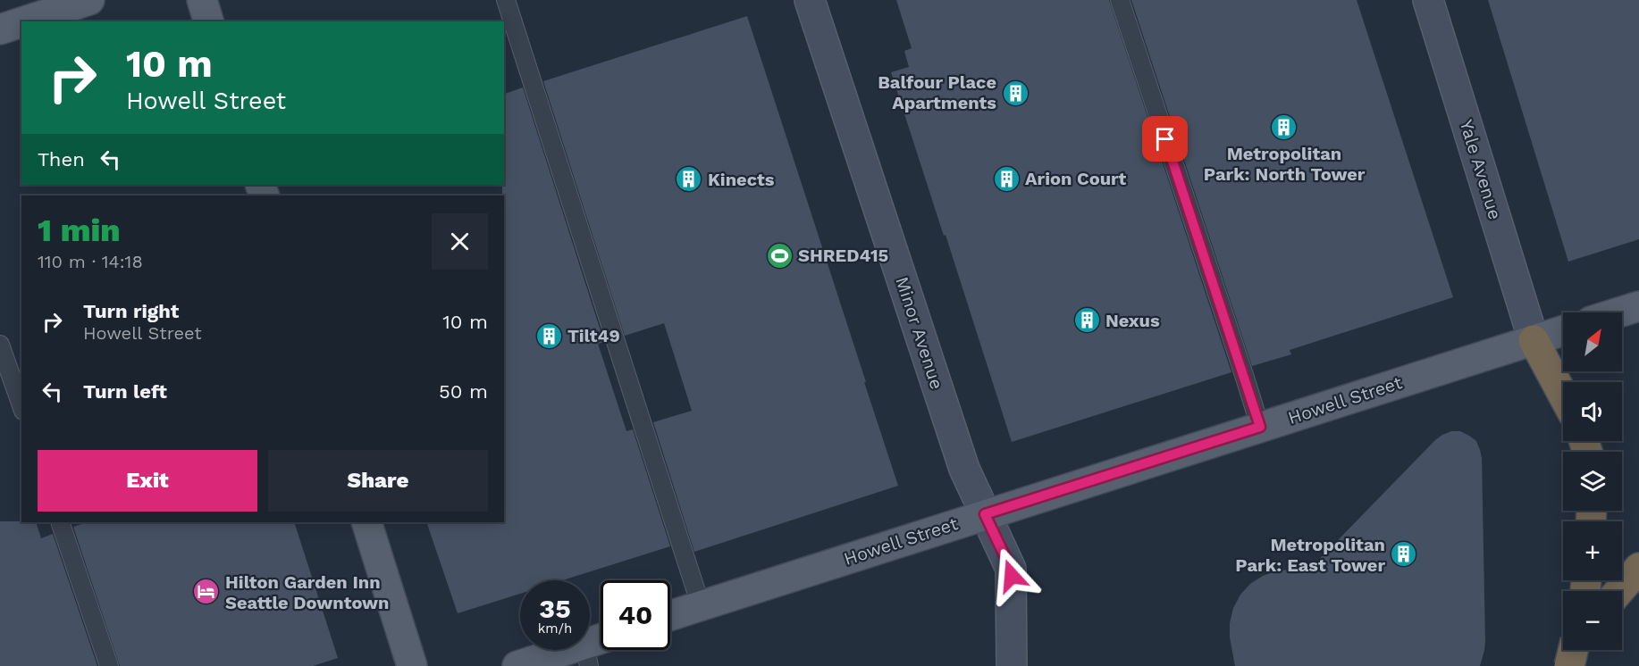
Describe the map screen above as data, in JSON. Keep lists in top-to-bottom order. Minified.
{"streets":{"main road":["Howell Street"],"street":["Yale Avenue","Minor Avenue"]},"crossings":[["Yale Avenue","Howell Street"],["Minor Avenue","Howell Street"]],"places":{"building":["Balfour Place Apartments","Metropolitan Park: North Tower","Arion Court","Kinects","Nexus","Tilt49","Metropolitan Park: East Tower"],"sports":["SHRED415"],"hotel":["Hilton Garden Inn Seattle Downtown"]},"north":"top right","page":{"turn":["10 m","Howell Street"],"then":"Then","heading":["1 min","110 m · 14:18"],"list":[{"name":"Turn right","note":"Howell Street","value":"10 m"},{"name":"Turn left","value":"50 m"}],"map_buttons":["+","−"],"buttons":["Exit","Share"],"speed":"35 km/h","limit":"40"}}
